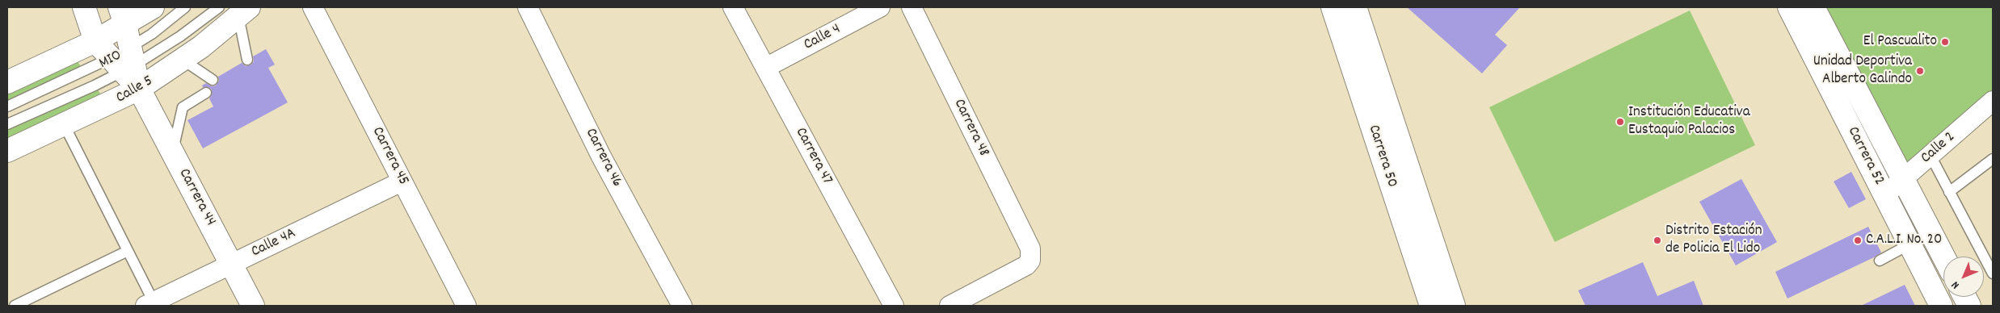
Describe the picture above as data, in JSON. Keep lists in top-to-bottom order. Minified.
{"streets":{"main road":["Calle 5","Carrera 50","Carrera 52","Carrera 44"],"street":["Calle 4","Carrera 48","Calle 2","Carrera 45","Carrera 47","Carrera 46","Calle 4A"],"lane":["MIO"]},"crossings":[["Calle 4","Carrera 47"],["MIO","Calle 5"],["MIO","Carrera 44"],["Calle 5","Carrera 44"],["Calle 2","Carrera 52"],["Carrera 45","Calle 4A"],["Carrera 44","Calle 4A"]],"places":["El Pascualito","Unidad Deportiva Alberto Galindo","Institución Educativa Eustaquio Palacios","Distrito Estación de Policia El Lido","C.A.L.I. No. 20"],"north":"bottom left"}
